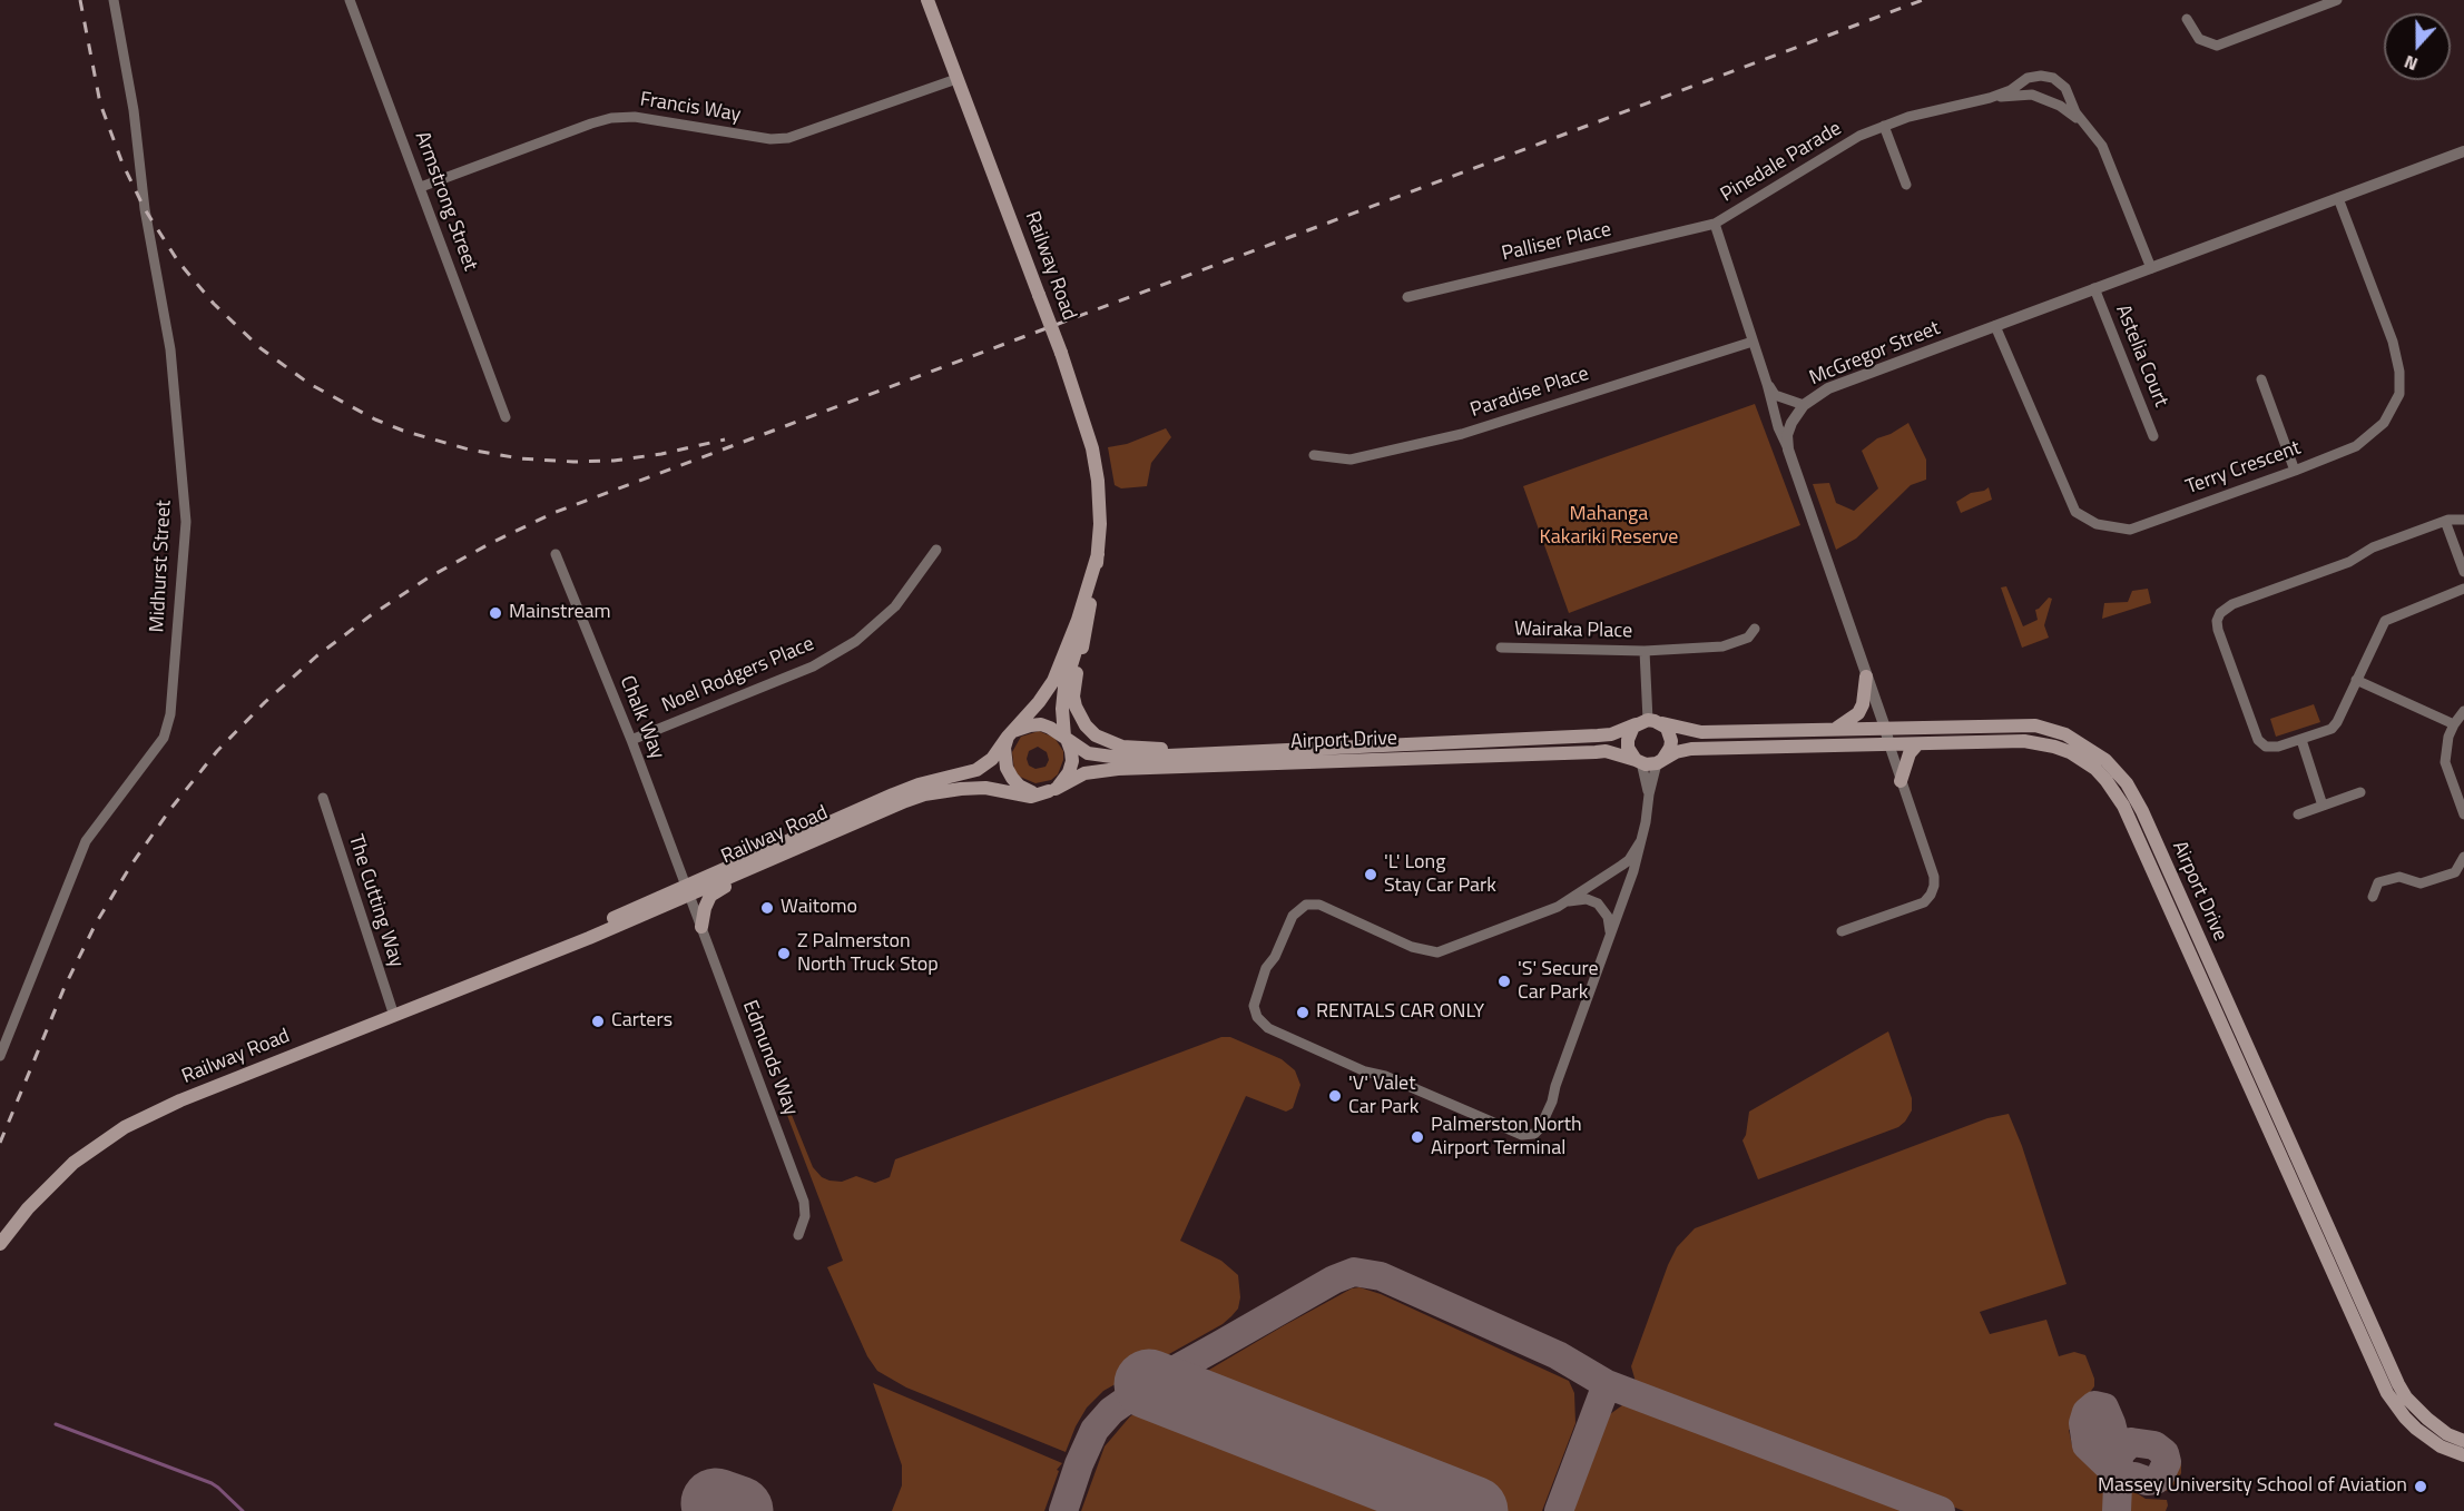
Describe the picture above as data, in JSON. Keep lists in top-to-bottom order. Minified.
{"streets":{"main road":["Railway Road","Airport Drive"],"street":["Francis Way","Pinedale Parade","Armstrong Street","Palliser Place","McGregor Street","Astelia Court","Paradise Place","Terry Crescent","Midhurst Street","Wairaka Place","Noel Rodgers Place","Chalk Way","The Cutting Way","Edmunds Way"]},"crossings":[["Francis Way","Armstrong Street"],["Francis Way","Railway Road"],["Pinedale Parade","Palliser Place"],["Pinedale Parade","McGregor Street"],["Pinedale Parade","Paradise Place"],["Railway Road","Chalk Way"],["Railway Road","Airport Drive"],["Railway Road","The Cutting Way"],["Railway Road","Edmunds Way"],["McGregor Street","Astelia Court"],["McGregor Street","Terry Crescent"],["Wairaka Place","Airport Drive"],["Noel Rodgers Place","Chalk Way"],["Chalk Way","Edmunds Way"]],"parks":["Mahanga Kakariki Reserve"],"places":["Mainstream","'L' Long Stay Car Park","Waitomo","Z Palmerston North Truck Stop","'S' Secure Car Park","RENTALS CAR ONLY","Carters","'V' Valet Car Park","Palmerston North Airport Terminal","Massey University School of Aviation"],"north":"bottom"}
